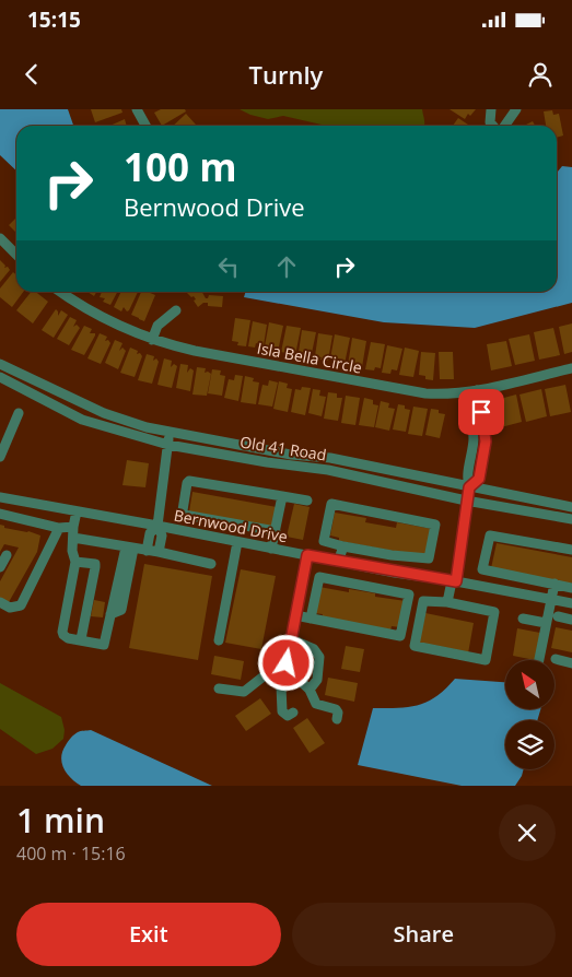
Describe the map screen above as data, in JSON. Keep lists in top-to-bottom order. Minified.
{"streets":{"street":["Isla Bella Circle","Old 41 Road","Bernwood Drive"]},"north":"top left","page":{"status":"15:15","header":"Turnly","turn":["100 m","Bernwood Drive"],"heading":["1 min","400 m · 15:16"],"buttons":["Exit","Share"]}}
